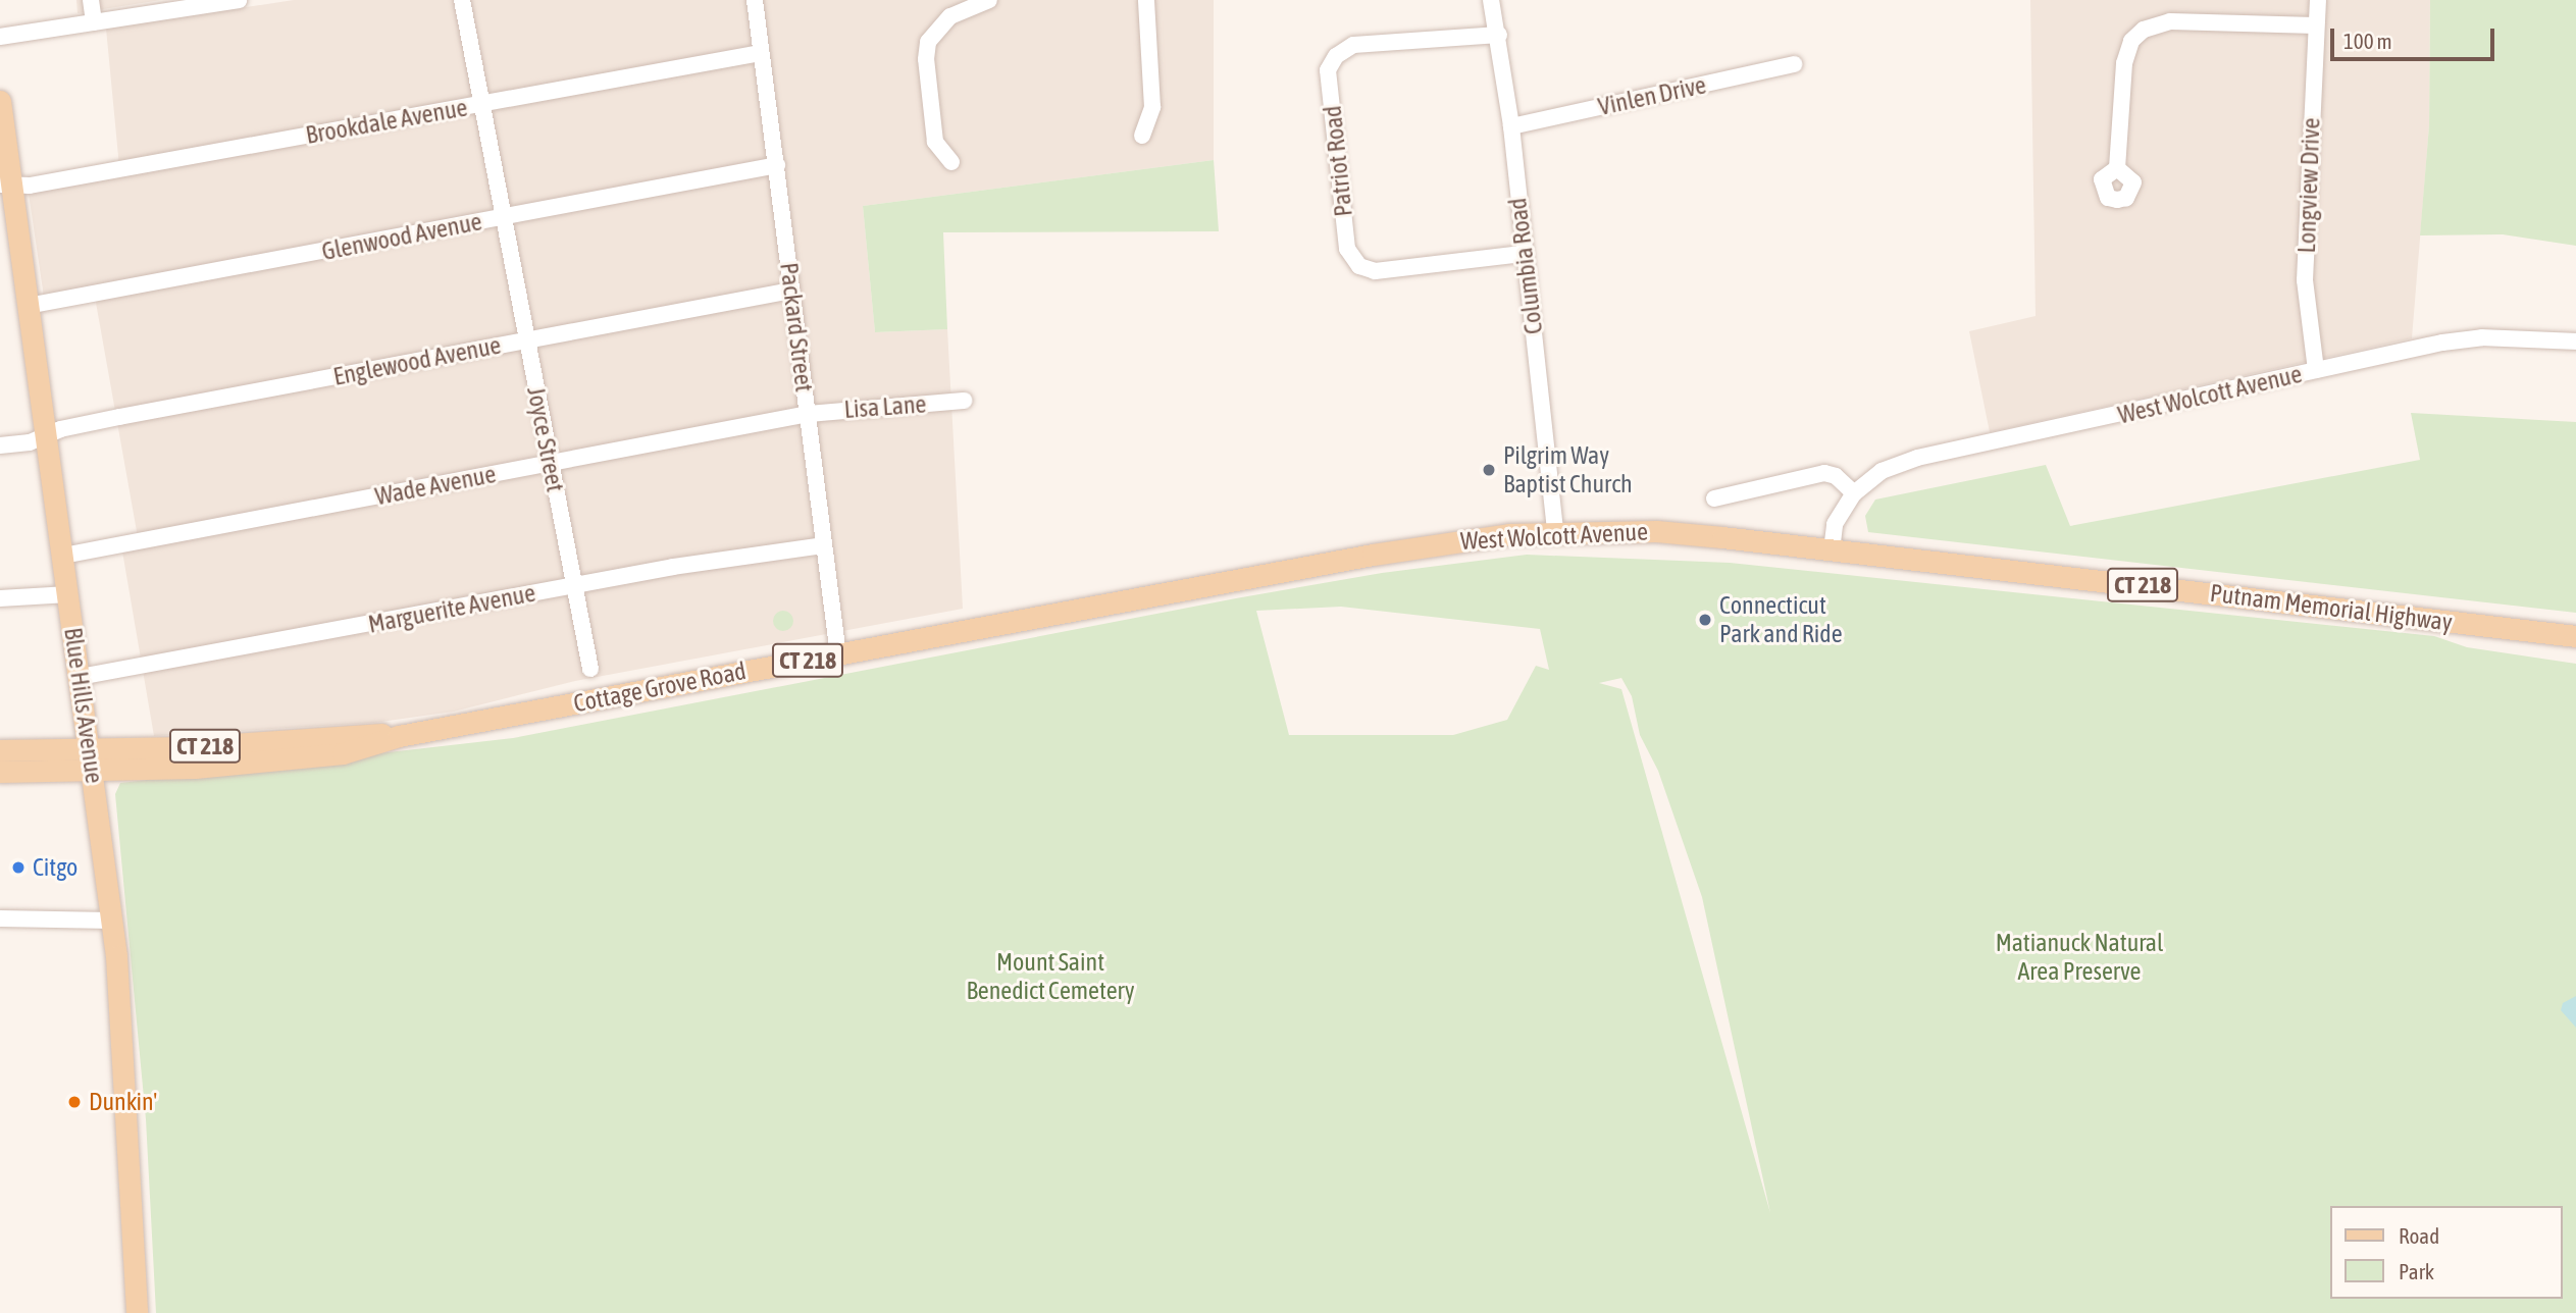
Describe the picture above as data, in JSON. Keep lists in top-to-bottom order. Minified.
{"streets":{"main road":["West Wolcott Avenue","CT 218","Putnam Memorial Highway","Cottage Grove Road","Blue Hills Avenue"],"street":["Vinlen Drive","Brookdale Avenue","Patriot Road","Longview Drive","Glenwood Avenue","Columbia Road","Packard Street","Englewood Avenue","Lisa Lane","Joyce Street","Wade Avenue","Marguerite Avenue"]},"crossings":[["Vinlen Drive","Columbia Road"],["Brookdale Avenue","Packard Street"],["Brookdale Avenue","Joyce Street"],["Brookdale Avenue","Blue Hills Avenue"],["Patriot Road","Columbia Road"],["Longview Drive","West Wolcott Avenue"],["Glenwood Avenue","Packard Street"],["Glenwood Avenue","Joyce Street"],["Glenwood Avenue","Blue Hills Avenue"],["Columbia Road","West Wolcott Avenue"],["Packard Street","Englewood Avenue"],["Packard Street","Lisa Lane"],["Packard Street","Wade Avenue"],["Packard Street","Marguerite Avenue"],["Packard Street","Cottage Grove Road"],["Englewood Avenue","Joyce Street"],["Englewood Avenue","Blue Hills Avenue"],["West Wolcott Avenue","Putnam Memorial Highway"],["West Wolcott Avenue","Cottage Grove Road"],["Lisa Lane","Wade Avenue"],["Joyce Street","Wade Avenue"],["Joyce Street","Marguerite Avenue"],["Wade Avenue","Blue Hills Avenue"],["Marguerite Avenue","Blue Hills Avenue"],["Cottage Grove Road","Blue Hills Avenue"]],"parks":["Matianuck Natural Area Preserve","Mount Saint Benedict Cemetery"],"places":["Pilgrim Way Baptist Church","Connecticut Park and Ride","Citgo","Dunkin'"],"legend":["Road","Park"],"scale_bar":"100 m"}
